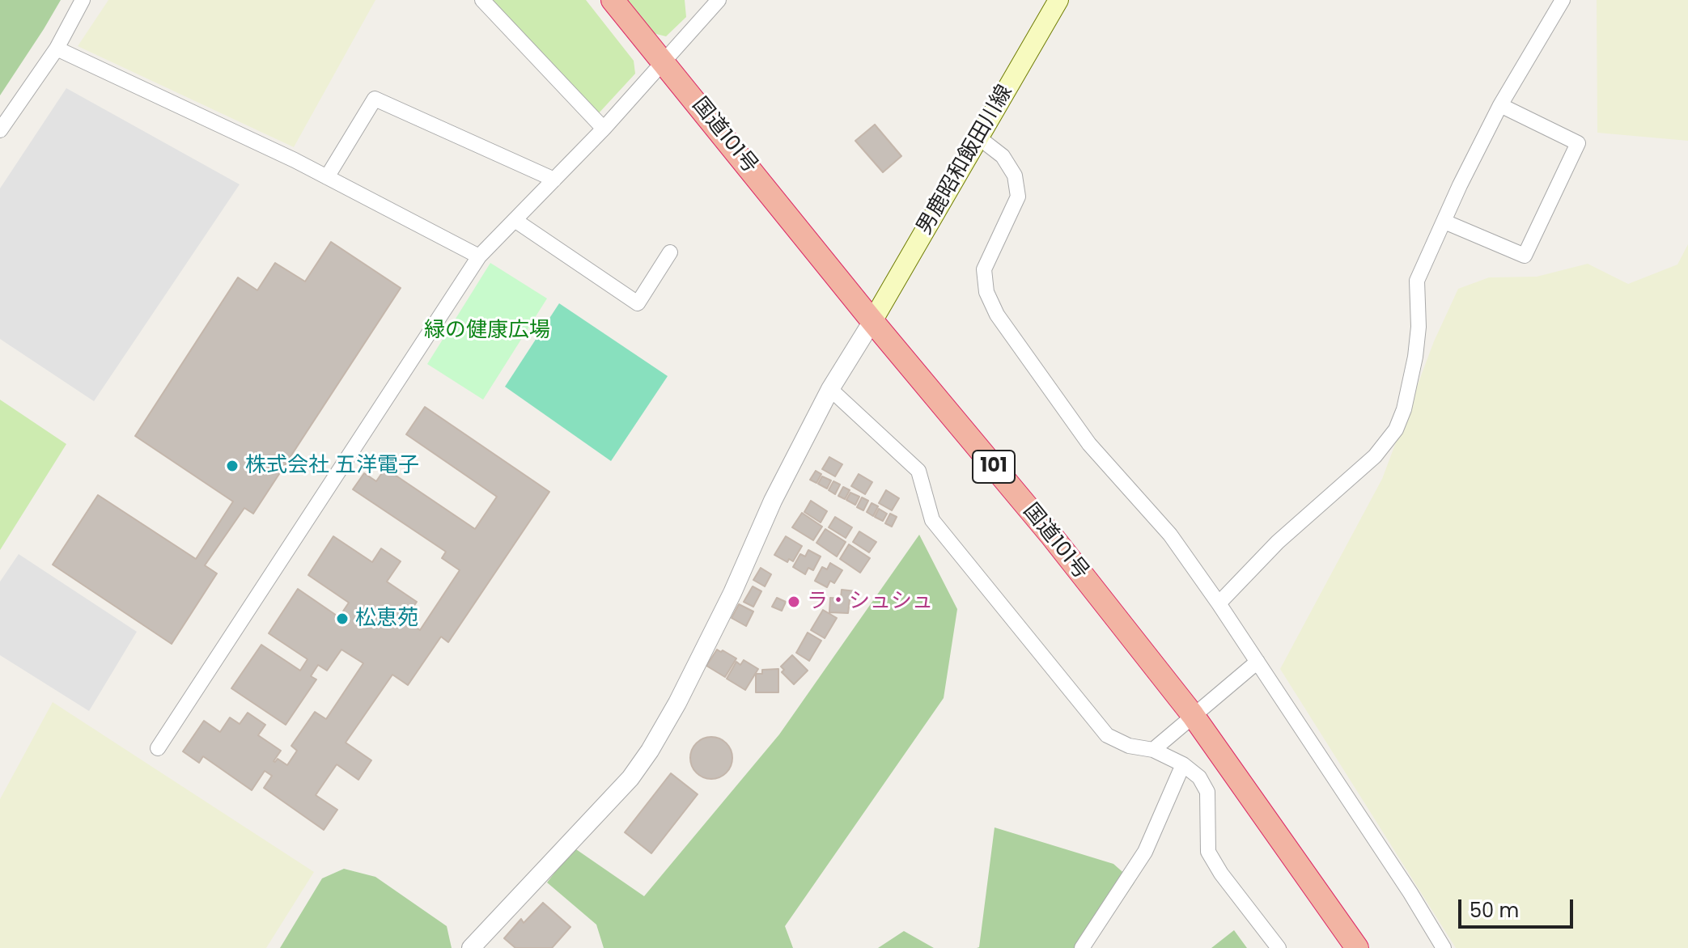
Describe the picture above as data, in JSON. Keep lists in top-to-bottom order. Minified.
{"streets":{"highway":["国道101号","101"],"main road":["男鹿昭和飯田川線"]},"crossings":[["国道101号","男鹿昭和飯田川線"]],"parks":["緑の健康広場"],"places":["株式会社 五洋電子","ラ・シュシュ","松恵苑"],"scale_bar":"50 m"}
